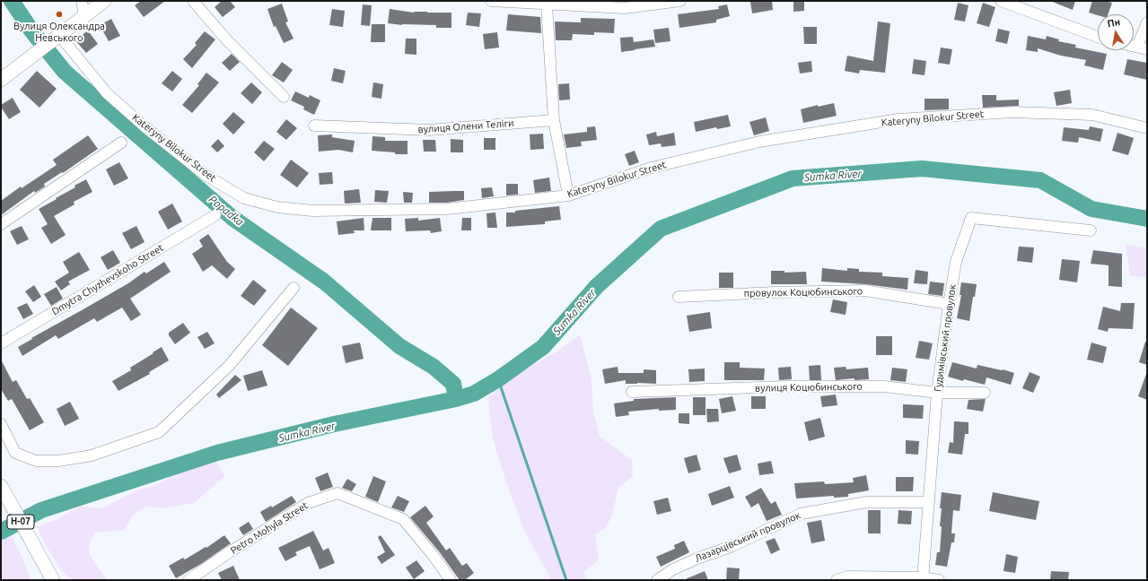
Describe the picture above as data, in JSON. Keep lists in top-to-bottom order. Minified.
{"streets":{"main road":["Н-07"],"street":["Kateryny Bilokur Street","вулиця Олени Теліги","Dmytra Chyzhevskoho Street","провулок Коцюбинського","Гудимівський провулок","вулиця Коцюбинського","Petro Mohyla Street","Лазарцівський провулок"]},"crossings":[["провулок Коцюбинського","Гудимівський провулок"],["Гудимівський провулок","вулиця Коцюбинського"],["Гудимівський провулок","Лазарцівський провулок"]],"water":["Sumka River","Popadka"],"places":["Вулиця Олександра Невського"],"north":"top"}
